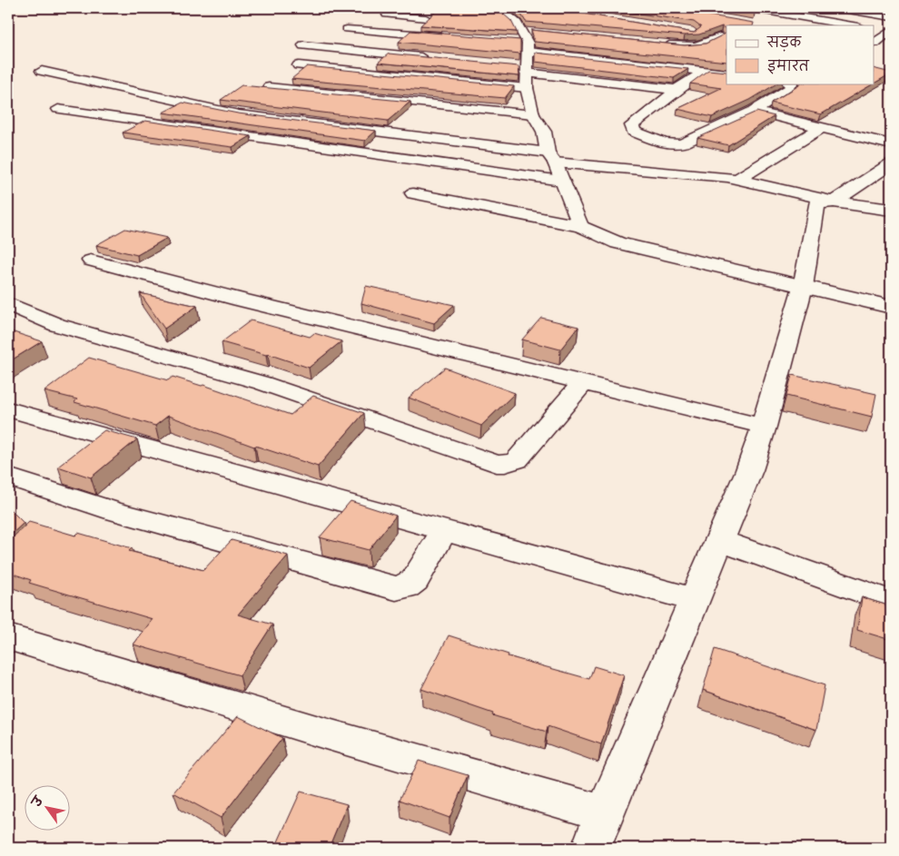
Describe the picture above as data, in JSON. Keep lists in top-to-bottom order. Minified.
{"legend":["सड़क","इमारत"],"north":"top left"}
